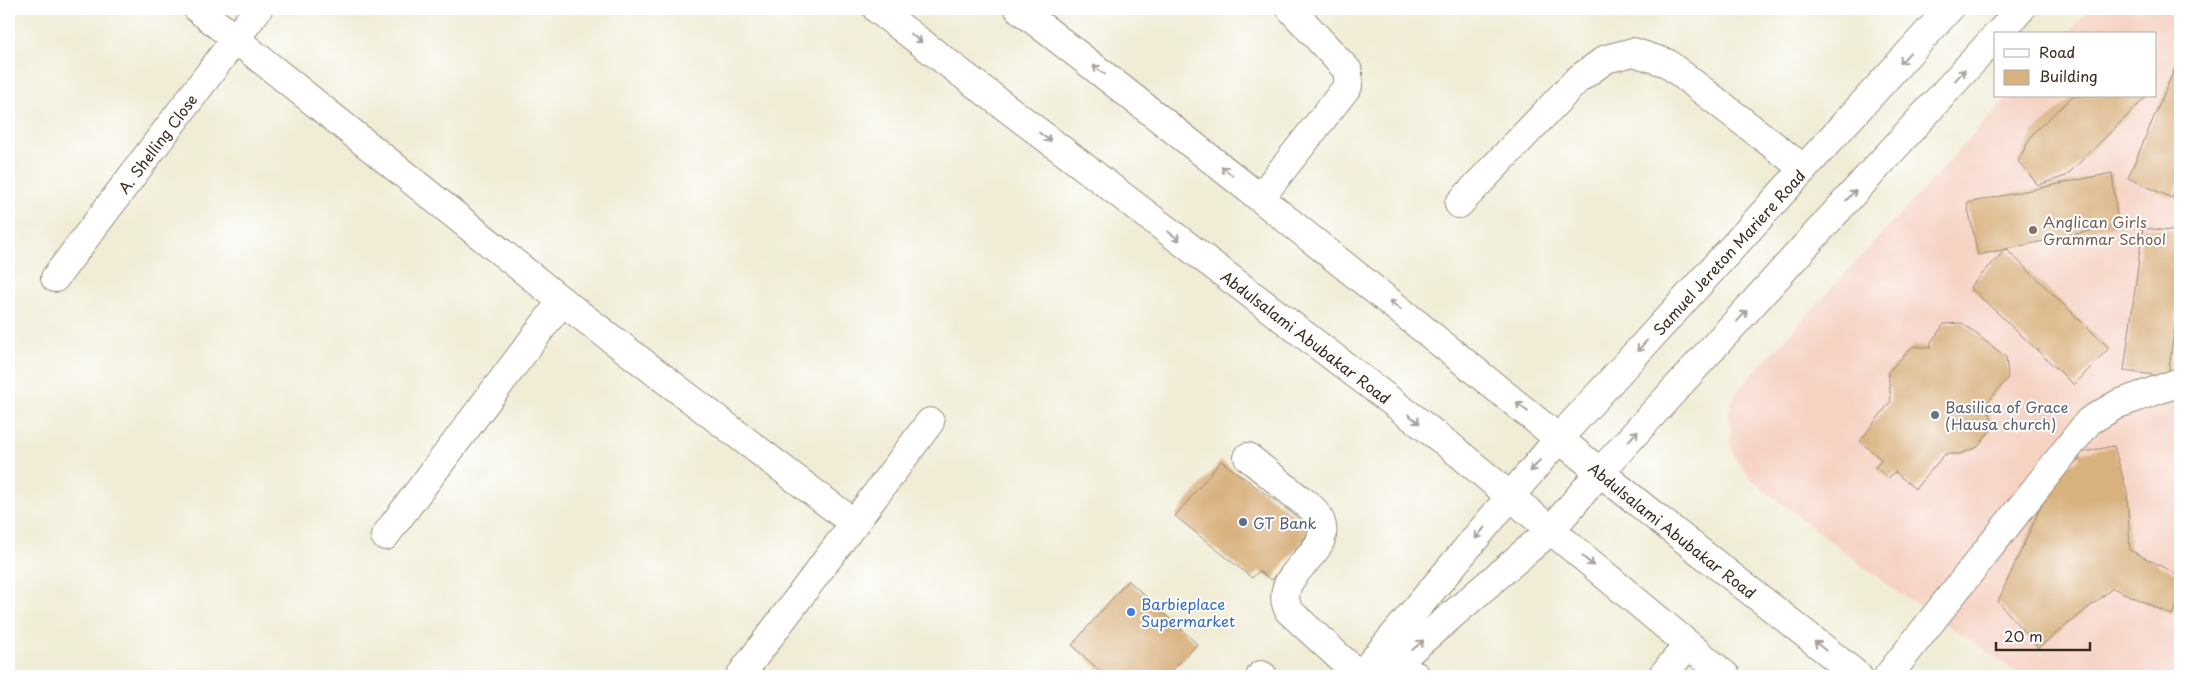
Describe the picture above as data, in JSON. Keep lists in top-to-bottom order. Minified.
{"streets":{"main road":["A. Shelling Close","Samuel Jereton Mariere Road","Abdulsalami Abubakar Road"]},"crossings":[["Samuel Jereton Mariere Road","Abdulsalami Abubakar Road"]],"places":["Anglican Girls Grammar School","Basilica of Grace (Hausa church)","GT Bank","Barbieplace Supermarket"],"legend":["Road","Building"],"scale_bar":"20 m"}
